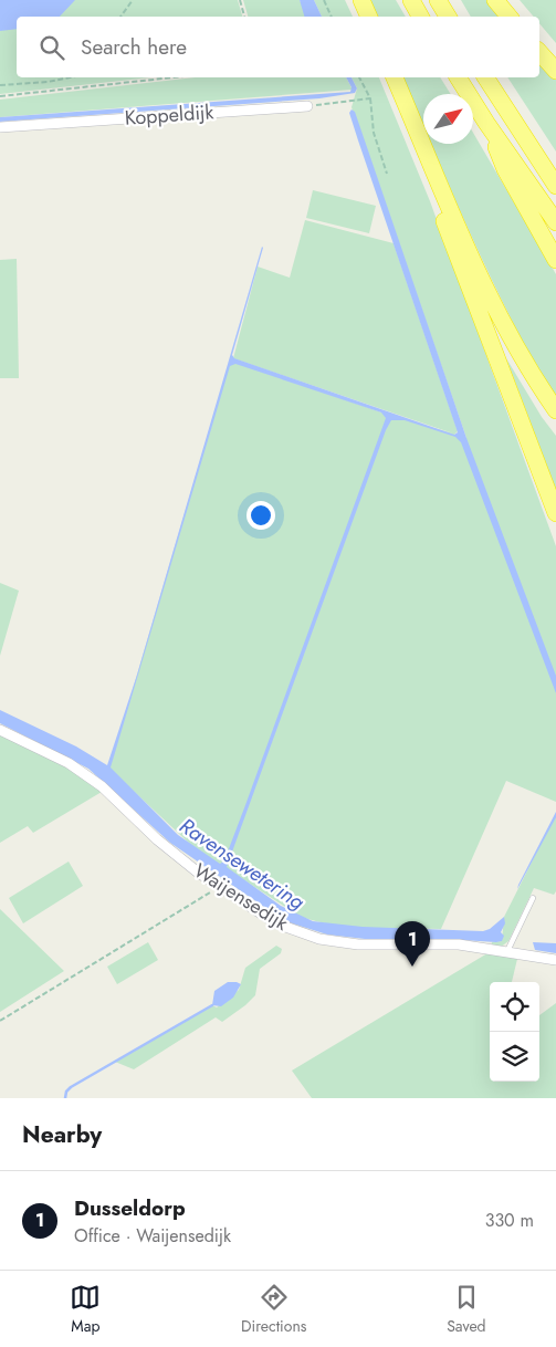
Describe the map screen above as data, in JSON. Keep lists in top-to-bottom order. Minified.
{"streets":{"street":["Koppeldijk","Waijensedijk"]},"water":["Ravensewetering"],"north":"top right","page":{"search":"Search here","pins":"1","heading":"Nearby","list":[{"mark":"1","name":"Dusseldorp","note":"Office · Waijensedijk","value":"330 m"}],"nav":["Map","Directions","Saved"]}}
